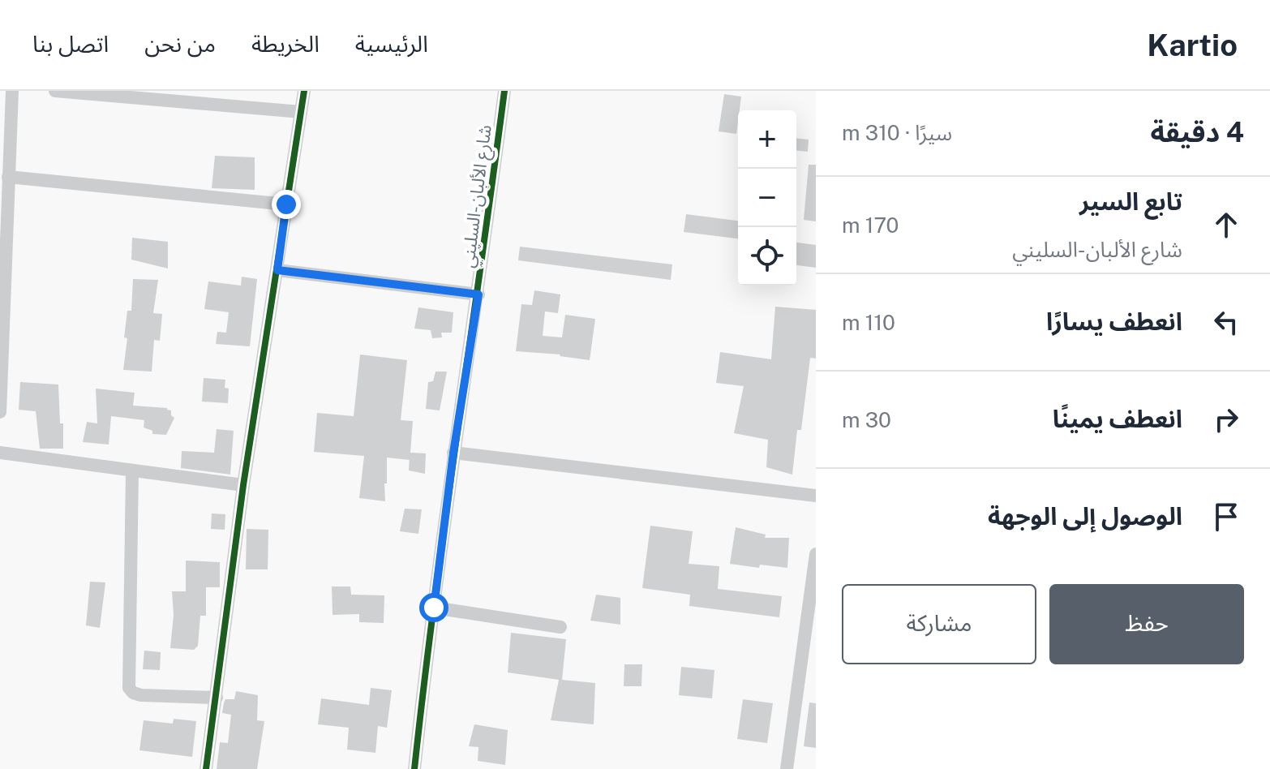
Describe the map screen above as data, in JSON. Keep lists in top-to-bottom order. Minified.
{"streets":{"street":["شارع الألبان-السليني"]},"page":{"header":"Kartio","nav":["الرئيسية","الخريطة","من نحن","اتصل بنا"],"heading":["4 دقيقة","سيرًا · 310 m"],"map_buttons":["+","−"],"list":[["تابع السير","شارع الألبان-السليني","170 m"],["انعطف يسارًا","110 m"],["انعطف يمينًا","30 m"],"الوصول إلى الوجهة"],"buttons":["حفظ","مشاركة"]}}
